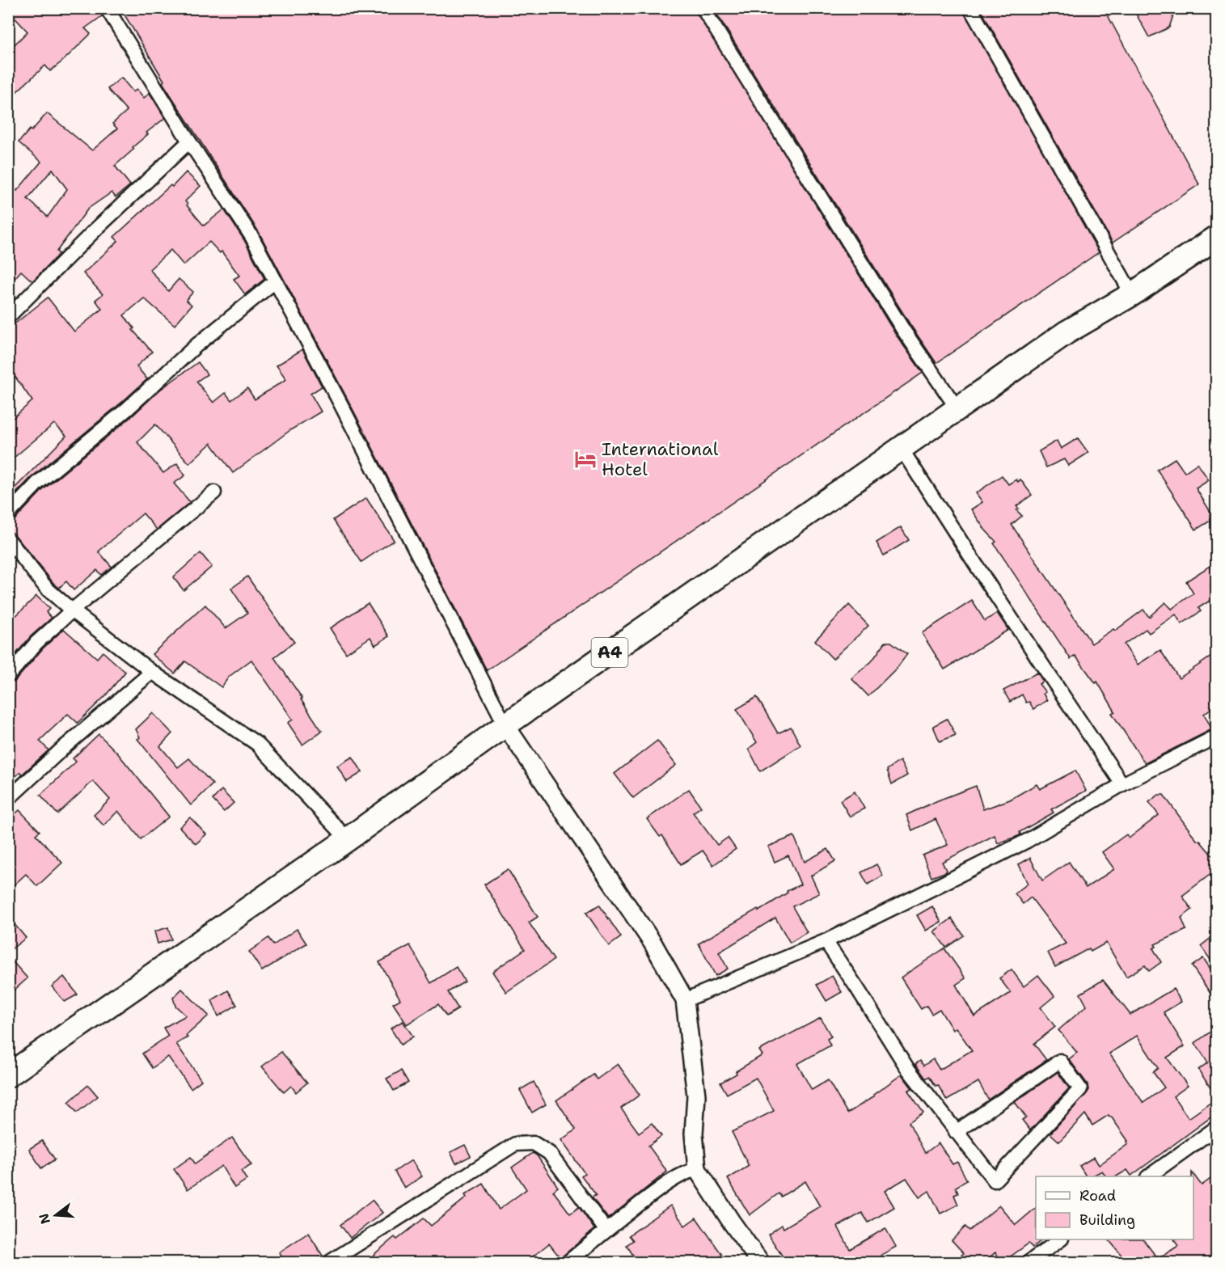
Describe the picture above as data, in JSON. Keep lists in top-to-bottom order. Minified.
{"streets":{"highway":["A4"]},"places":{"hotel":["International Hotel"]},"legend":["Road","Building"],"north":"left"}
